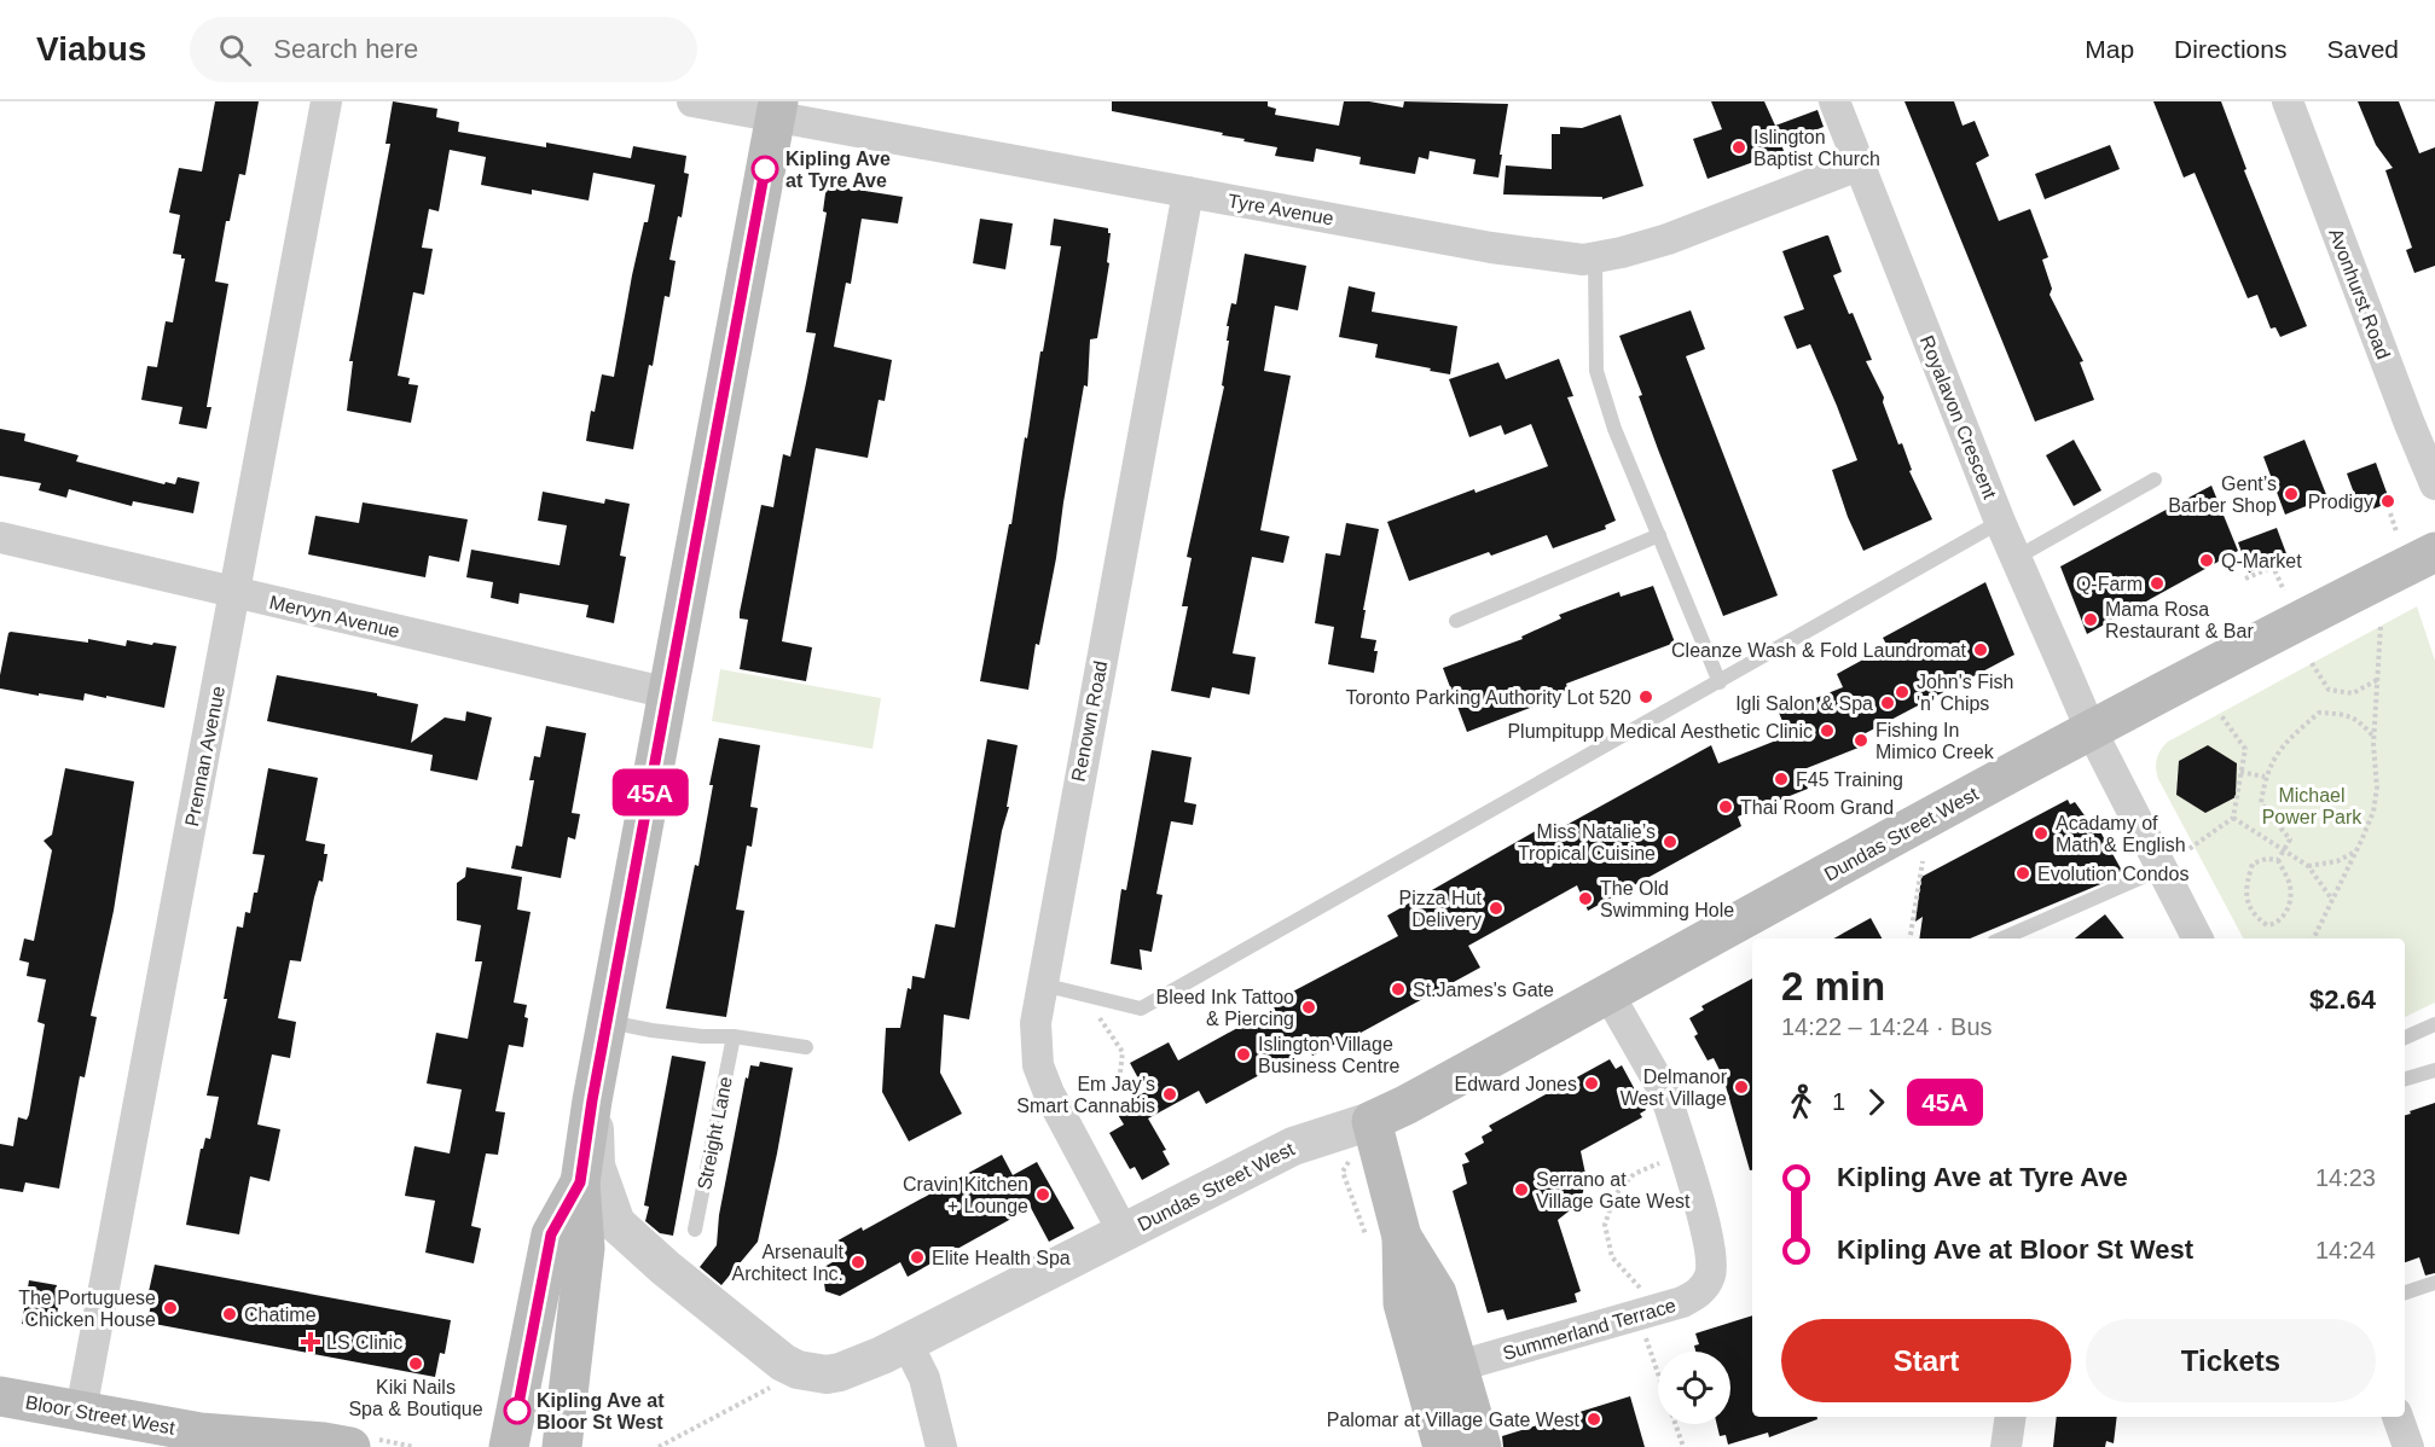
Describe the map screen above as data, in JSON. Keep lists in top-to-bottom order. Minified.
{"streets":{"main road":["Dundas Street West","Bloor Street West"],"street":["Tyre Avenue","Avonhurst Road","Royalavon Crescent","Mervyn Avenue","Renown Road","Prennan Avenue","Summerland Terrace"],"lane":["Streight Lane"]},"crossings":[["Tyre Avenue","Royalavon Crescent"],["Tyre Avenue","Renown Road"],["Royalavon Crescent","Dundas Street West"],["Mervyn Avenue","Prennan Avenue"],["Renown Road","Dundas Street West"],["Prennan Avenue","Bloor Street West"],["Dundas Street West","Summerland Terrace"]],"parks":["Michael Power Park"],"places":{"other":["Islington Baptist Church","Kipling Ave at Tyre Ave","Gent’s Barber Shop","Prodigy","Q-Market","Q-Farm","Mama Rosa Restaurant & Bar","Cleanze Wash & Fold Laundromat","John's Fish 'n' Chips","Toronto Parking Authority Lot 520","Igli Salon & Spa","Plumpitupp Medical Aesthetic Clinic","Fishing In Mimico Creek","F45 Training","Thai Room Grand","Acadamy of Math & English","Miss Natalie’s Tropical Cuisine","Evolution Condos","The Old Swimming Hole","Pizza Hut Delivery","St.James's Gate","Bleed Ink Tattoo & Piercing","Islington Village Business Centre","Edward Jones","Delmanor West Village","Em Jay’s Smart Cannabis","Serrano at Village Gate West","Cravin Kitchen + Lounge","Elite Health Spa","Arsenault Architect Inc.","The Portuguese Chicken House","Chatime","Kiki Nails Spa & Boutique","Kipling Ave at Bloor St West","Palomar at Village Gate West"],"health":["LS Clinic"]},"lines":["bus line 45A"],"page":{"header":"Viabus","search":"Search here","nav":["Map","Directions","Saved"],"on_map":"45A","heading":["2 min","14:22 – 14:24 · Bus","$2.64"],"legs":["1","45A"],"list":[{"name":"Kipling Ave at Tyre Ave","value":"14:23"},{"name":"Kipling Ave at Bloor St West","value":"14:24"}],"buttons":["Start","Tickets"]}}
